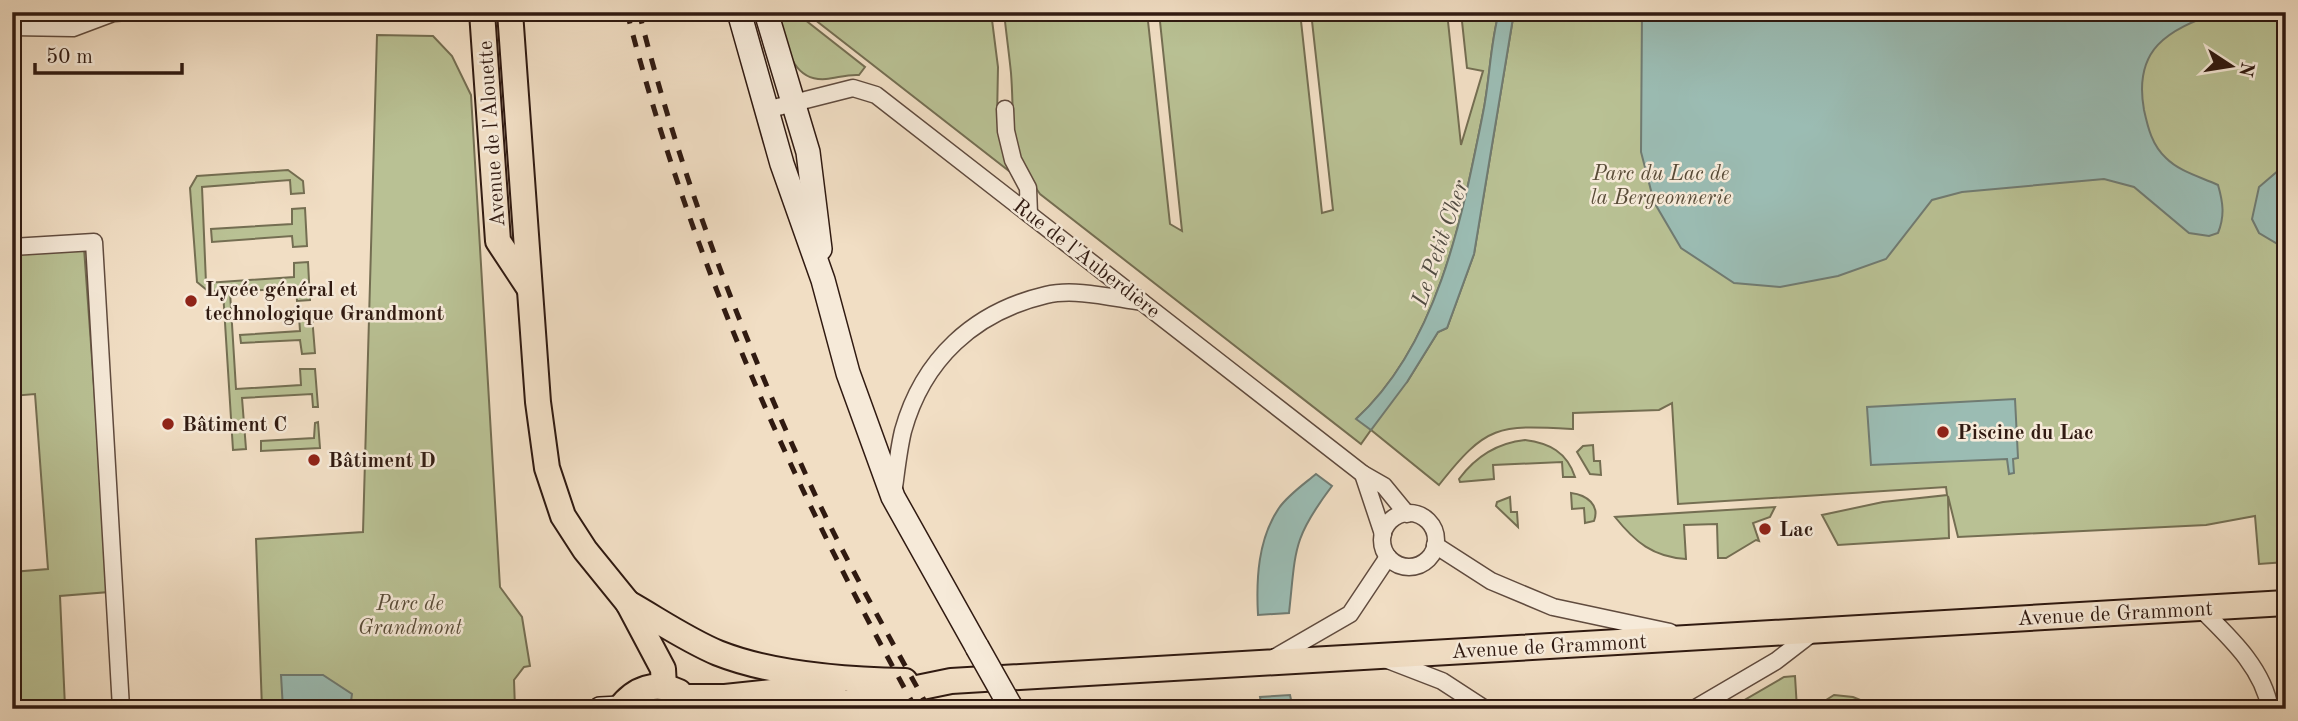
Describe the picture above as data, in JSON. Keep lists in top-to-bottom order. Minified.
{"streets":{"main road":["Avenue de l'Alouette","Avenue de Grammont"],"street":["Rue de l'Auberdière"]},"water":["Le Petit Cher"],"parks":["Parc du Lac de la Bergeonnerie","Parc de Grandmont"],"places":["Lycée général et technologique Grandmont","Bâtiment C","Piscine du Lac","Bâtiment D","Lac"],"scale_bar":"50 m","north":"right"}
